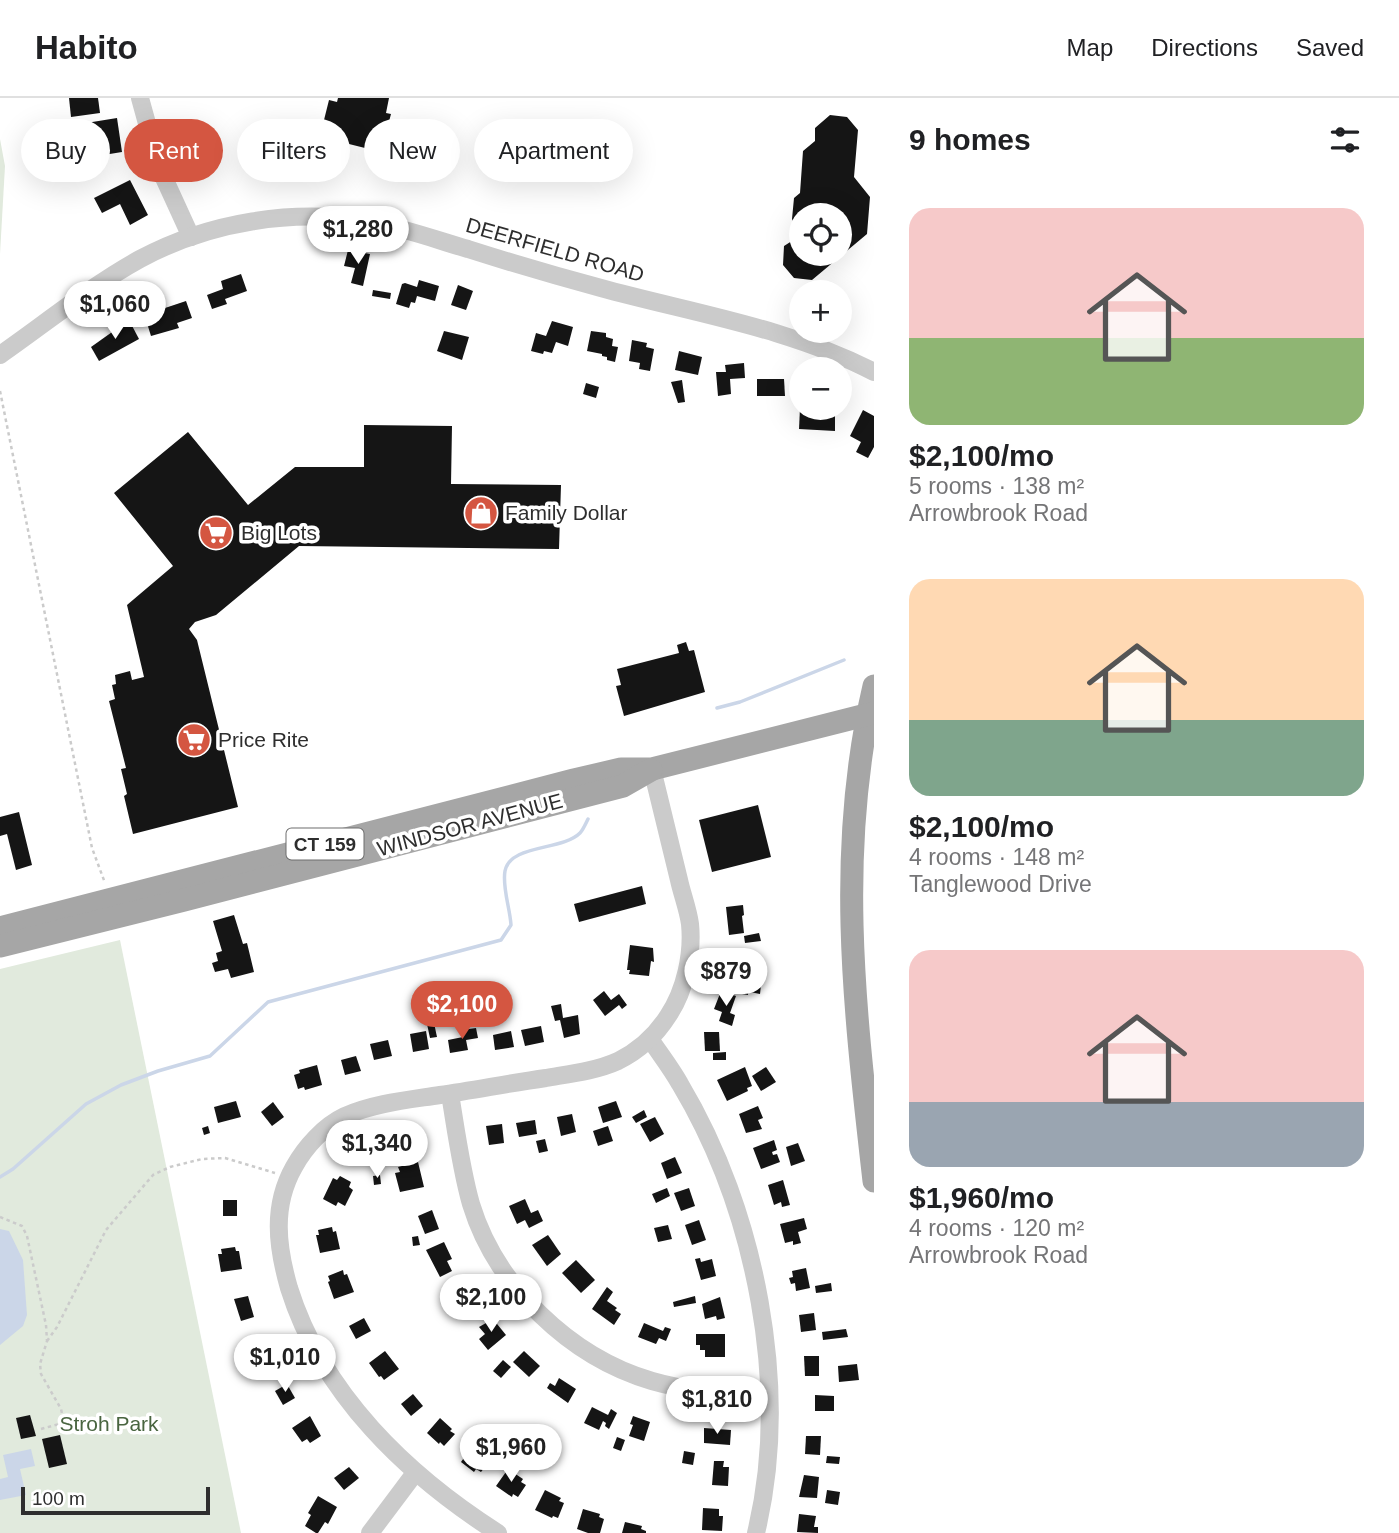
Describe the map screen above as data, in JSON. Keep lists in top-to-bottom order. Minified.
{"streets":{"main road":["WINDSOR AVENUE","CT 159"],"street":["DEERFIELD ROAD"]},"parks":["Stroh Park"],"places":{"shop":["Family Dollar"],"supermarket":["Big Lots","Price Rite"]},"scale_bar":"100 m","page":{"header":"Habito","nav":["Map","Directions","Saved"],"heading":"9 homes","chip":["Buy","Rent","Filters","New","Apartment"],"list":[{"name":"$2,100/mo","note":"5 rooms · 138 m² · Arrowbrook Road"},{"name":"$2,100/mo","note":"4 rooms · 148 m² · Tanglewood Drive"},{"name":"$1,960/mo","note":"4 rooms · 120 m² · Arrowbrook Road"}],"map_buttons":["+","−"],"price":["$1,280","$1,060","$879","$2,100","$1,340","$2,100","$1,010","$1,810","$1,960"],"scale":"100 m"}}
